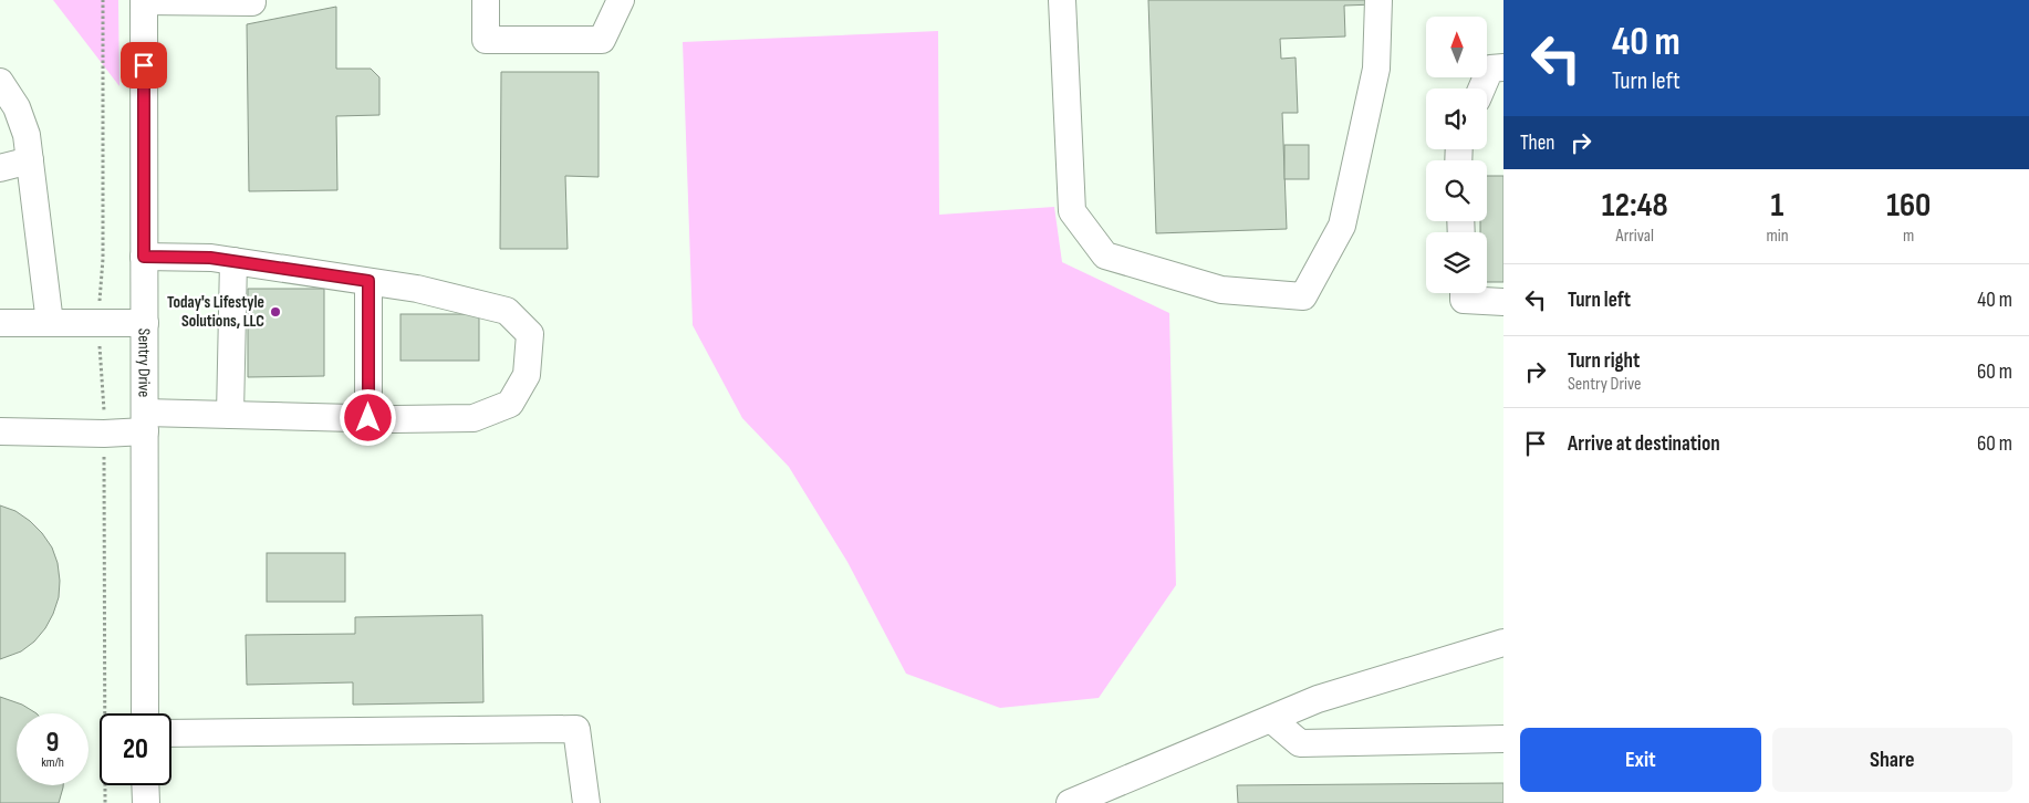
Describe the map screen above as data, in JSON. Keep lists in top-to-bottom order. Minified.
{"streets":{"street":["Sentry Drive"]},"places":["Today's Lifestyle Solutions, LLC"],"north":"top","page":{"turn":["40 m","Turn left"],"then":"Then","eta":["12:48","Arrival","1","min","160","m"],"list":[{"name":"Turn left","value":"40 m"},{"name":"Turn right","note":"Sentry Drive","value":"60 m"},{"name":"Arrive at destination","value":"60 m"}],"speed":"9 km/h","limit":"20","buttons":["Exit","Share"]}}
